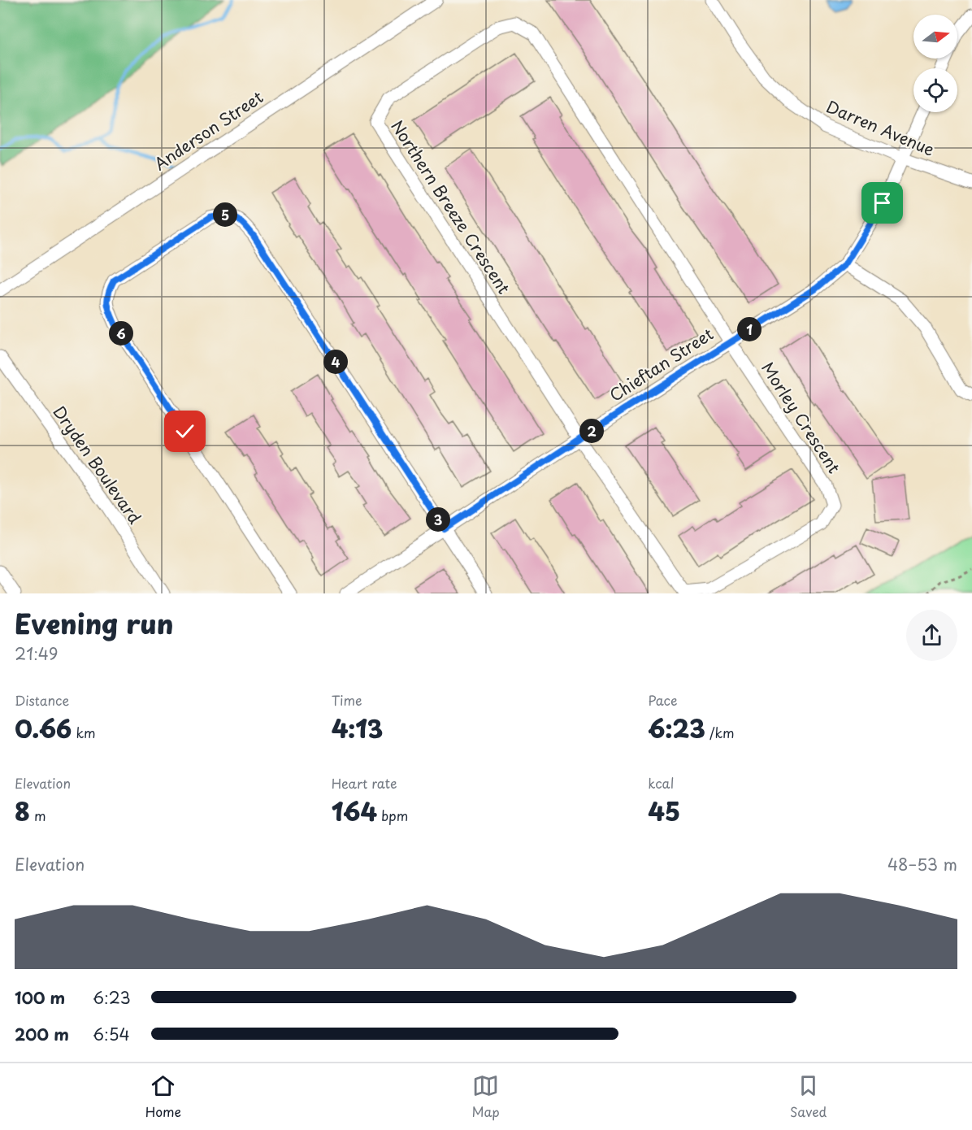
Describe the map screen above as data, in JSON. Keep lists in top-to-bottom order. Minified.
{"streets":{"street":["Darren Avenue","Anderson Street","Northern Breeze Crescent","Chieftan Street","Morley Crescent","Dryden Boulevard"]},"crossings":[["Darren Avenue","Chieftan Street"],["Northern Breeze Crescent","Chieftan Street"],["Northern Breeze Crescent","Morley Crescent"],["Chieftan Street","Morley Crescent"]],"north":"right","page":{"pins":["5","1","6","4","2","3"],"heading":["Evening run","21:49"],"stats":[["Distance","0.66 km"],["Time","4:13"],["Pace","6:23 /km"],["Elevation","8 m"],["Heart rate","164 bpm"],["kcal","45"]],"chart":["Elevation","48–53 m"],"list":[{"name":"100 m","note":"6:23"},{"name":"200 m","note":"6:54"}],"tabs":["Home","Map","Saved"]}}
